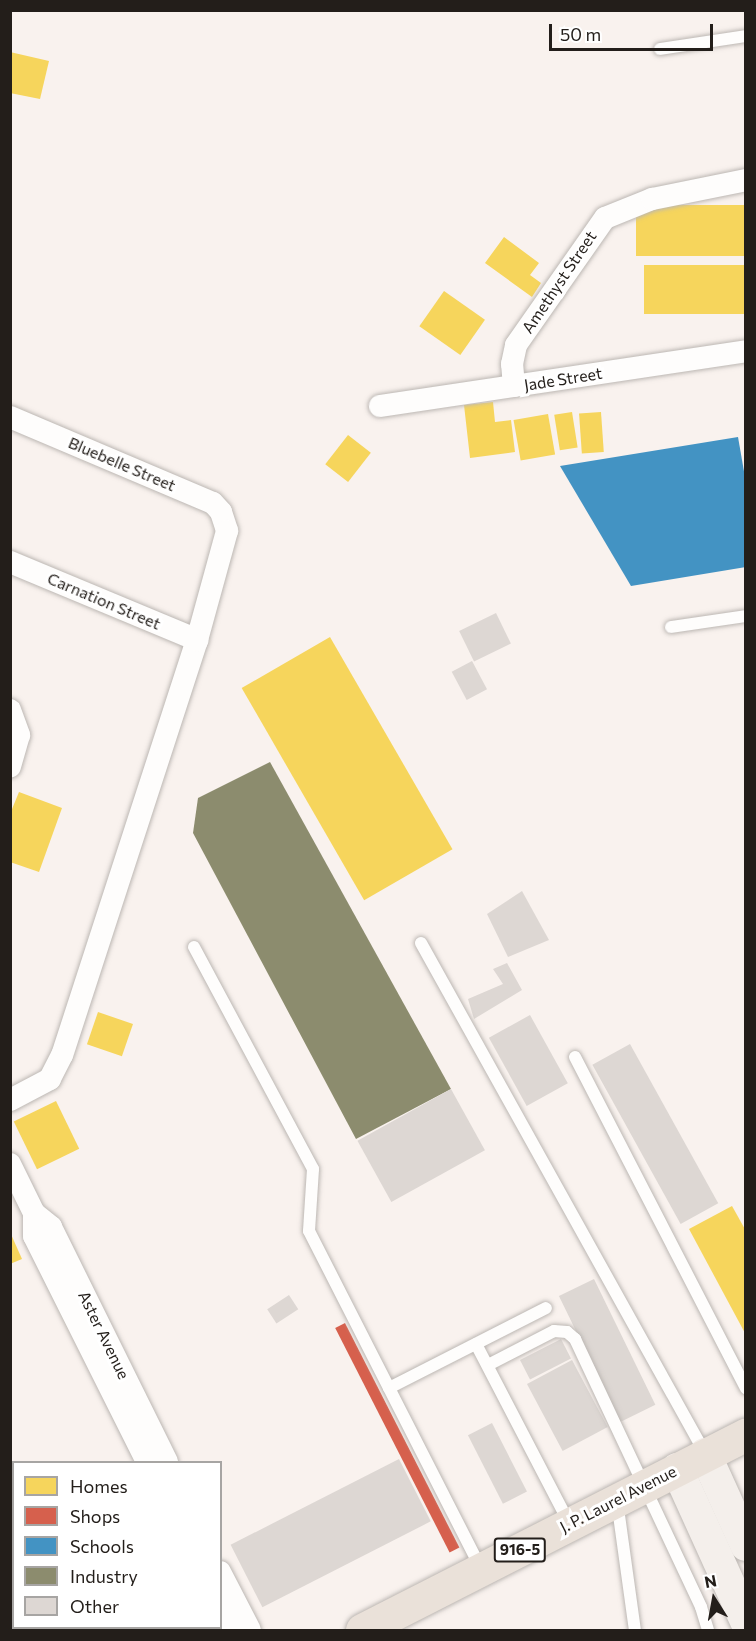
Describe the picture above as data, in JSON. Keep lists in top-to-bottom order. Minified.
{"streets":{"main road":["J. P. Laurel Avenue","916-5"],"street":["Amethyst Street","Jade Street","Bluebelle Street","Carnation Street","Aster Avenue"]},"crossings":[["Amethyst Street","Jade Street"],["Bluebelle Street","Carnation Street"]],"legend":["Homes","Shops","Schools","Industry","Other"],"scale_bar":"50 m","north":"top"}
